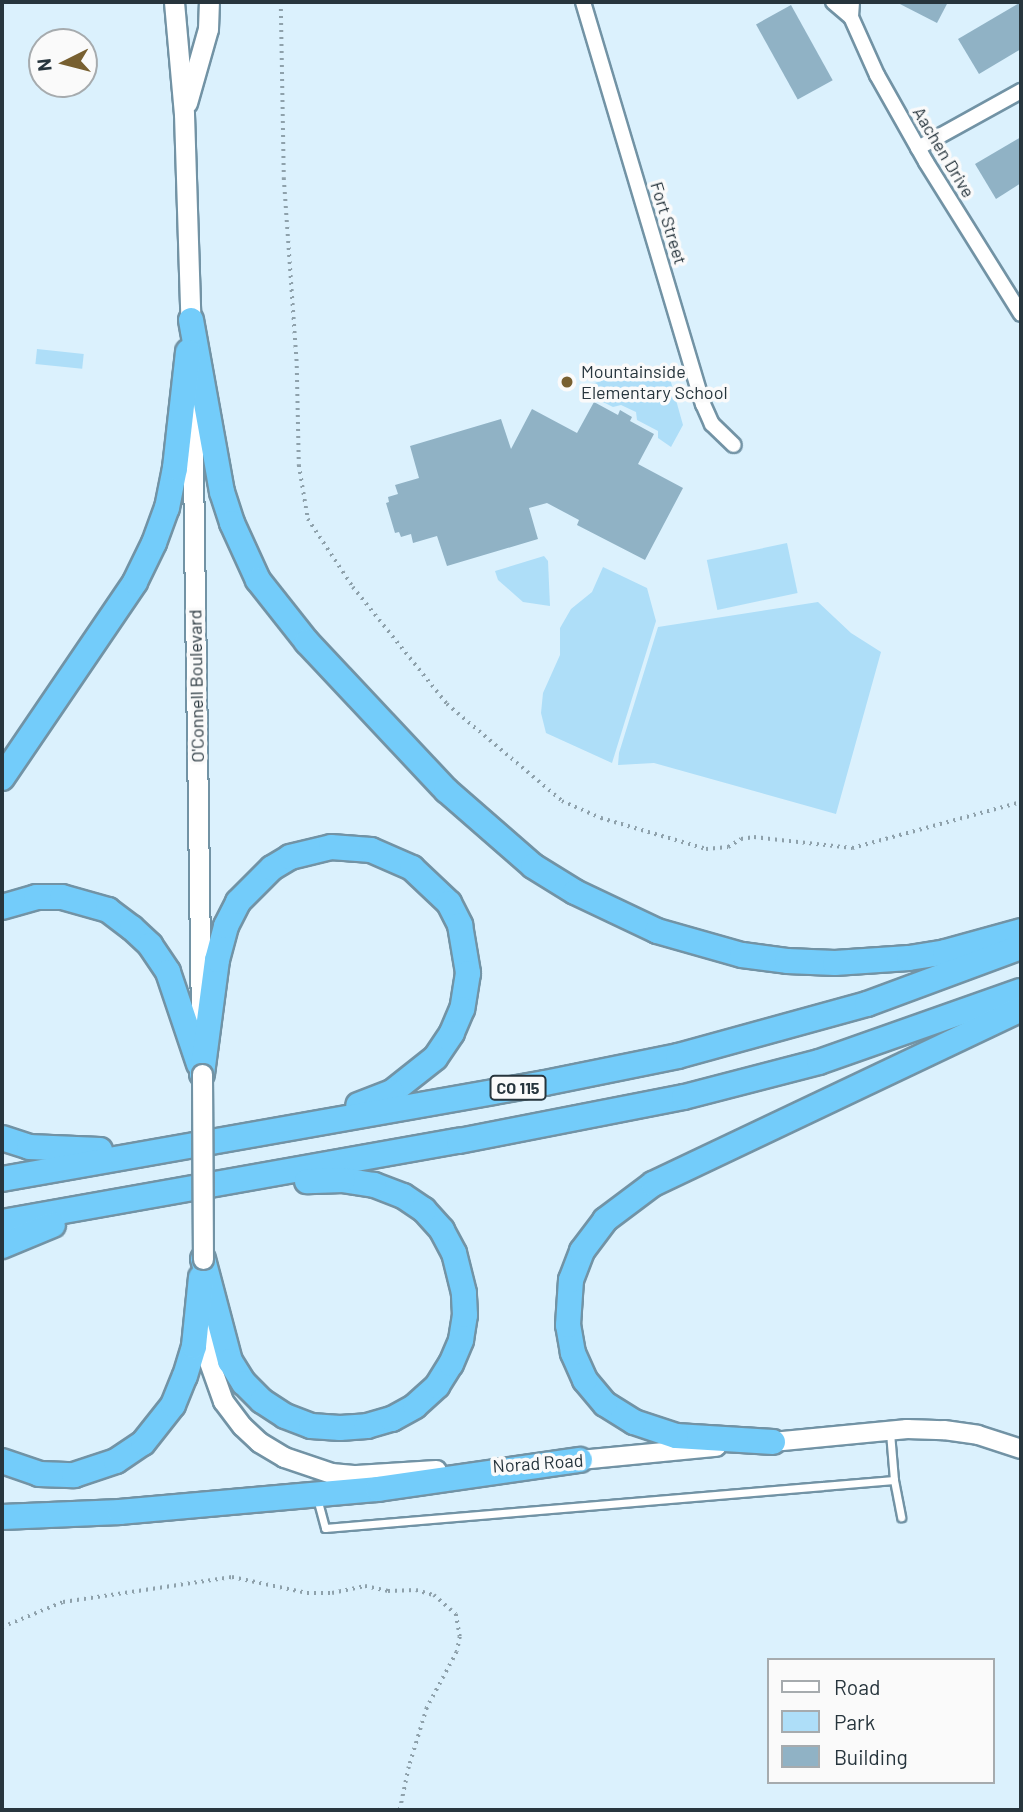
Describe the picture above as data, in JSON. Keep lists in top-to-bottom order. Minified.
{"streets":{"highway":["CO 115"],"main road":["O'Connell Boulevard","Norad Road"],"street":["Aachen Drive","Fort Street"]},"crossings":[["O'Connell Boulevard","Norad Road"]],"places":["Mountainside Elementary School"],"legend":["Road","Park","Building"],"north":"left"}
